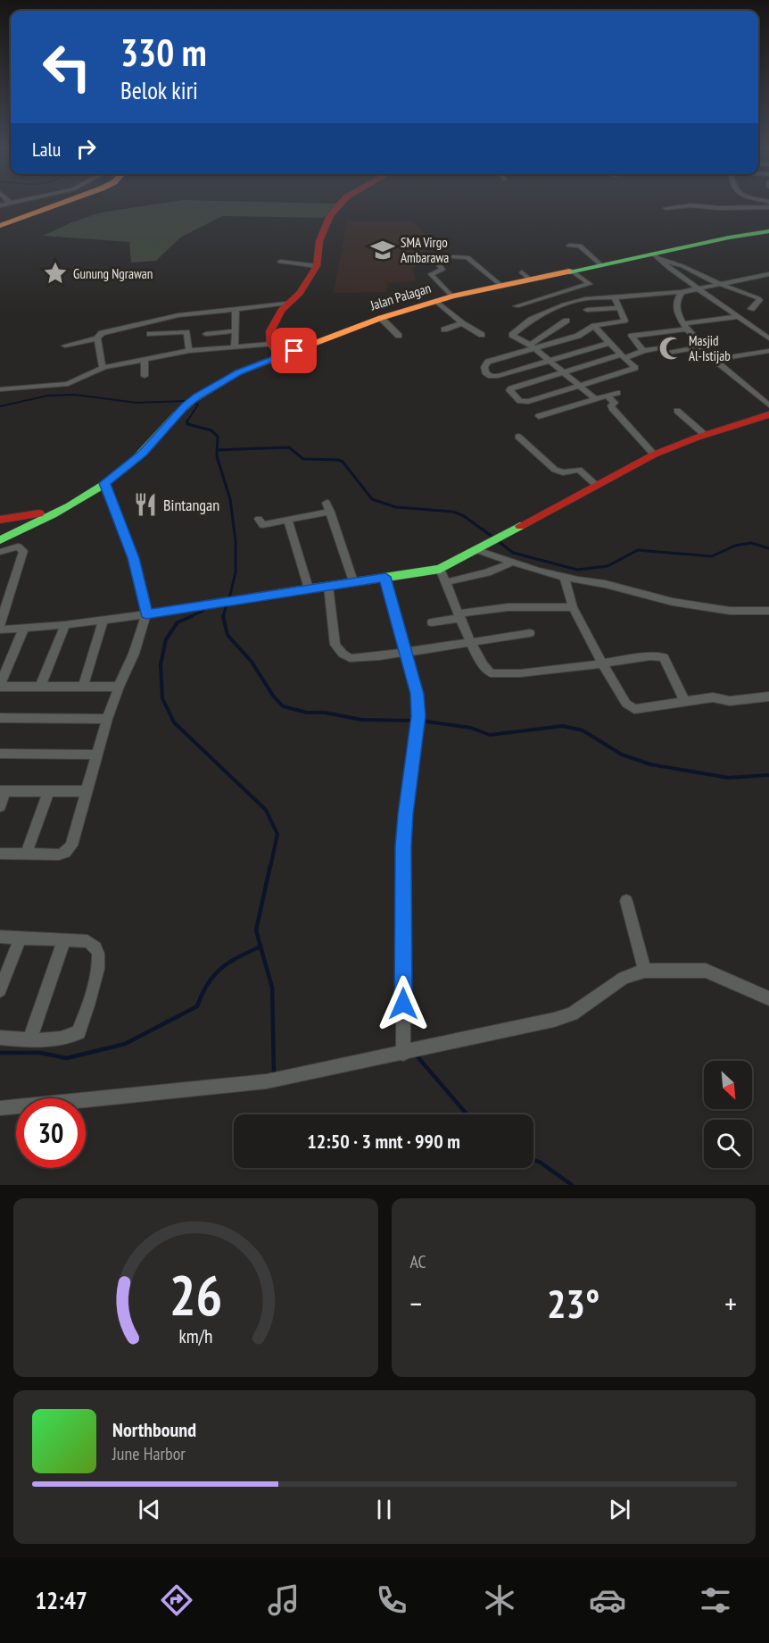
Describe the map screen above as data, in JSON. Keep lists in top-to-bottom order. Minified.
{"streets":{"main road":["Jalan Palagan"]},"places":{"school or university":["SMA Virgo Ambarawa"],"place":["Gunung Ngrawan"],"mosque":["Masjid Al-Istijab"],"restaurant":["Bintangan"]},"north":"bottom right","page":{"turn":["330 m","Belok kiri"],"then":"Lalu","limit":"30","trip":"12:50 · 3 mnt · 990 m","tile":"AC","heat":["−","23°","+"],"song":["Northbound","June Harbor"],"tabs":"12:47","gauge":["26","km/h"]}}
